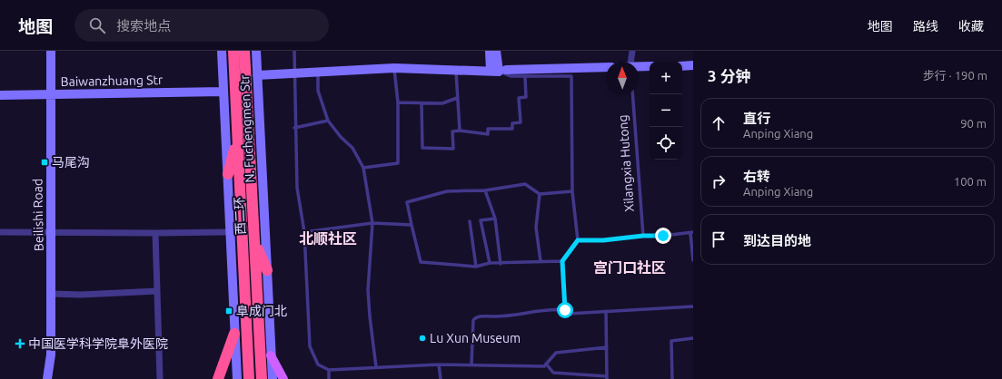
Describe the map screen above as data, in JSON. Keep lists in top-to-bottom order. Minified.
{"streets":{"highway":["西二环"],"street":["Baiwanzhuang Str","N. Fuchengmen Str","Beilishi Road"],"lane":["Xilangxia Hutong"]},"crossings":[["Baiwanzhuang Str","N. Fuchengmen Str"],["Baiwanzhuang Str","Beilishi Road"]],"districts":["北顺社区","宫门口社区"],"places":{"transit":["马尾沟","阜成门北"],"other":["Lu Xun Museum"],"health":["中国医学科学院阜外医院"]},"north":"top","page":{"header":"地图","search":"搜索地点","nav":["地图","路线","收藏"],"heading":["3 分钟","步行 · 190 m"],"map_buttons":["+","−"],"list":[["直行","Anping Xiang","90 m"],["右转","Anping Xiang","100 m"],"到达目的地"]}}
